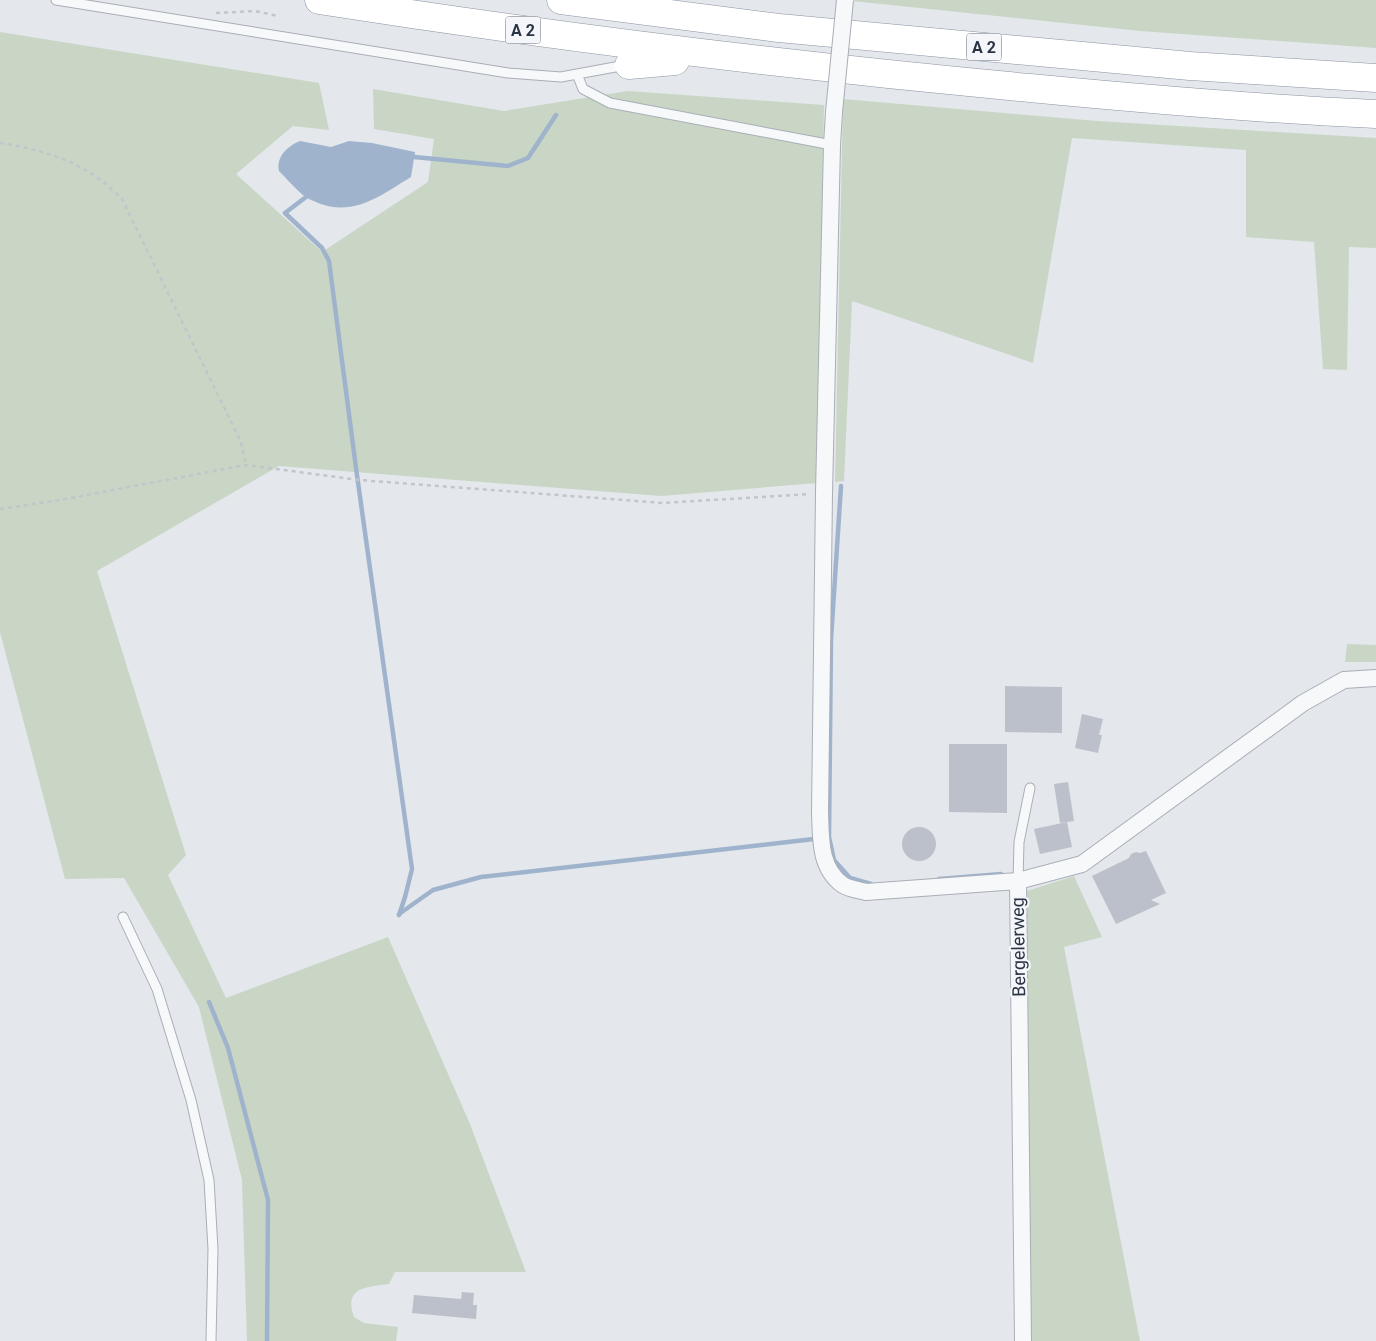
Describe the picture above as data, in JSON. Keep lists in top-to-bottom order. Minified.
{"streets":{"highway":["A 2"],"street":["Bergelerweg"]}}
